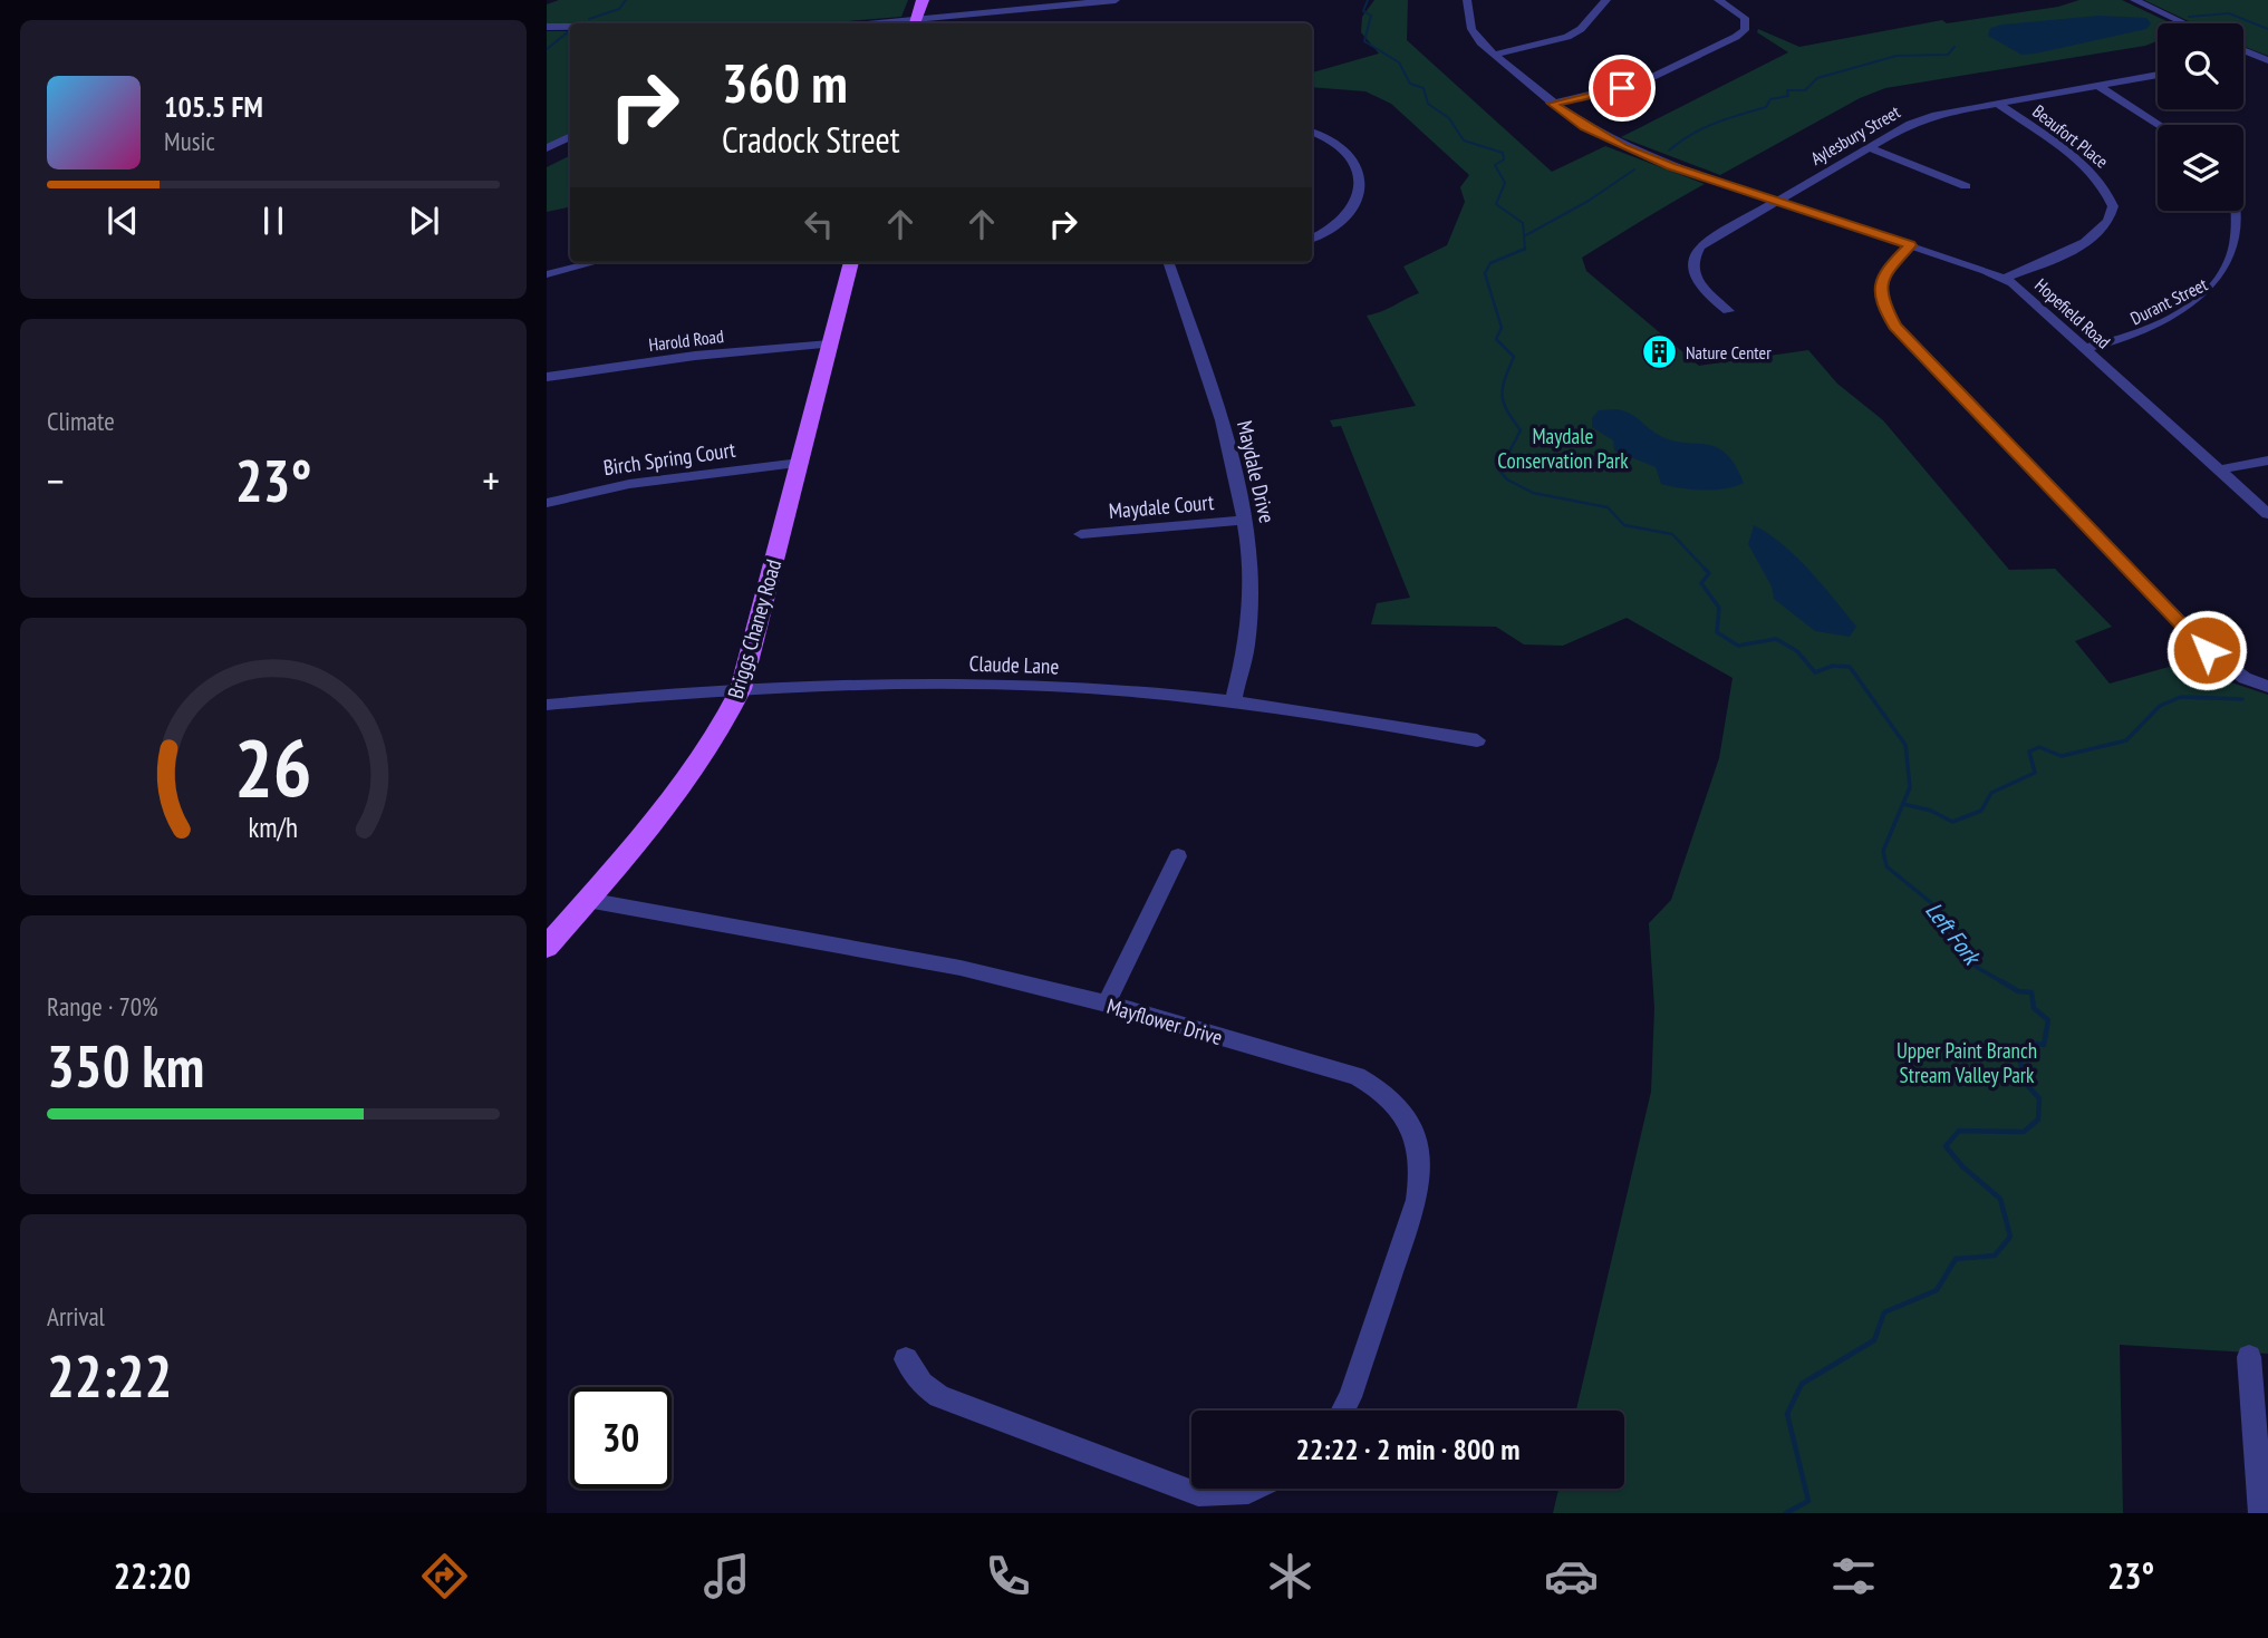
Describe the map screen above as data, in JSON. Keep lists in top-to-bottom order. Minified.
{"streets":{"main road":["Briggs Chaney Road"],"street":["Aylesbury Street","Beaufort Place","Durant Street","Hopefield Road","Harold Road","Birch Spring Court","Maydale Drive","Maydale Court","Claude Lane","Mayflower Drive"]},"crossings":[["Aylesbury Street","Beaufort Place"],["Aylesbury Street","Hopefield Road"],["Beaufort Place","Hopefield Road"],["Durant Street","Hopefield Road"],["Harold Road","Briggs Chaney Road"],["Birch Spring Court","Briggs Chaney Road"],["Maydale Drive","Maydale Court"],["Maydale Drive","Claude Lane"],["Briggs Chaney Road","Claude Lane"],["Briggs Chaney Road","Mayflower Drive"]],"water":["Left Fork"],"parks":["Maydale Conservation Park","Upper Paint Branch Stream Valley Park"],"places":{"building":["Nature Center"]},"page":{"turn":["360 m","Cradock Street"],"song":["105.5 FM","Music"],"tile":["Climate",["Range · 70%","350 km"],["Arrival","22:22"]],"heat":["−","23°","+"],"limit":"30","trip":"22:22 · 2 min · 800 m","tabs":["22:20","23°"],"gauge":["26","km/h"]}}
